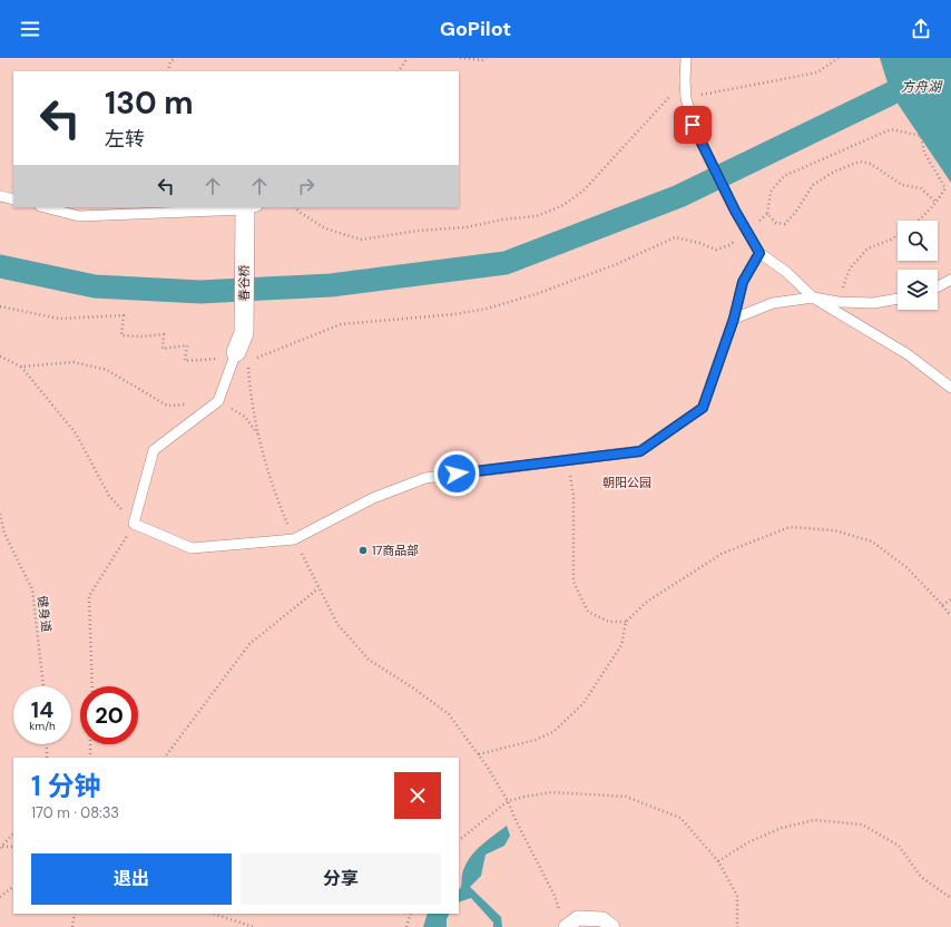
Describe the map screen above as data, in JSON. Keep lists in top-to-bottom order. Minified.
{"streets":{"street":["春谷桥"],"path":["健身道"]},"water":["方舟湖"],"parks":["朝阳公园"],"places":["17商品部"],"page":{"header":"GoPilot","turn":["130 m","左转"],"speed":"14 km/h","limit":"20","heading":["1 分钟","170 m · 08:33"],"buttons":["退出","分享"]}}
